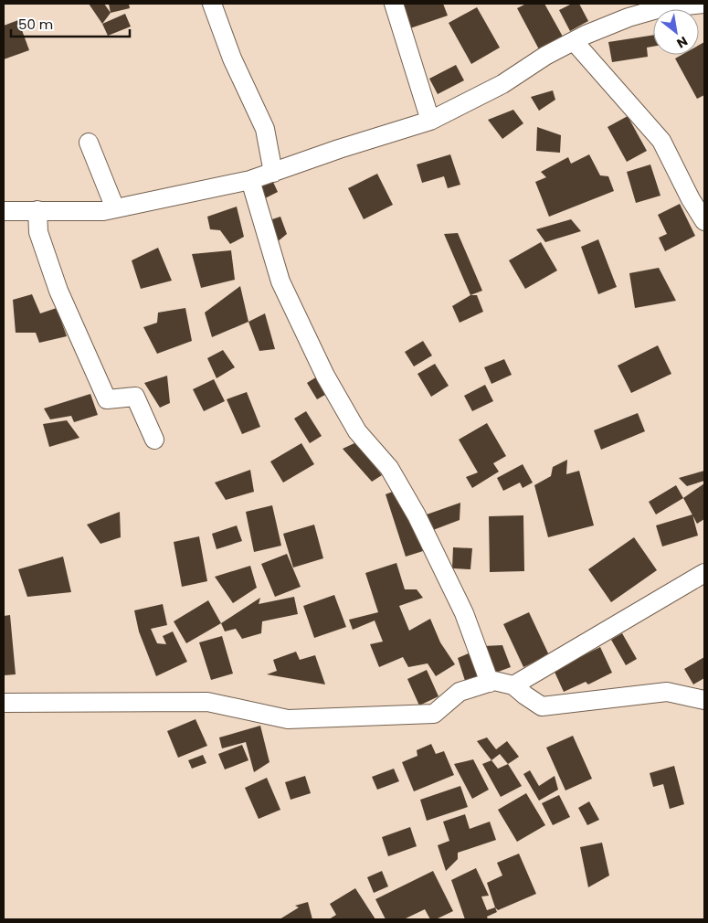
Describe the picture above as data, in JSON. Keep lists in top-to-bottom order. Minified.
{"scale_bar":"50 m","north":"bottom right"}
